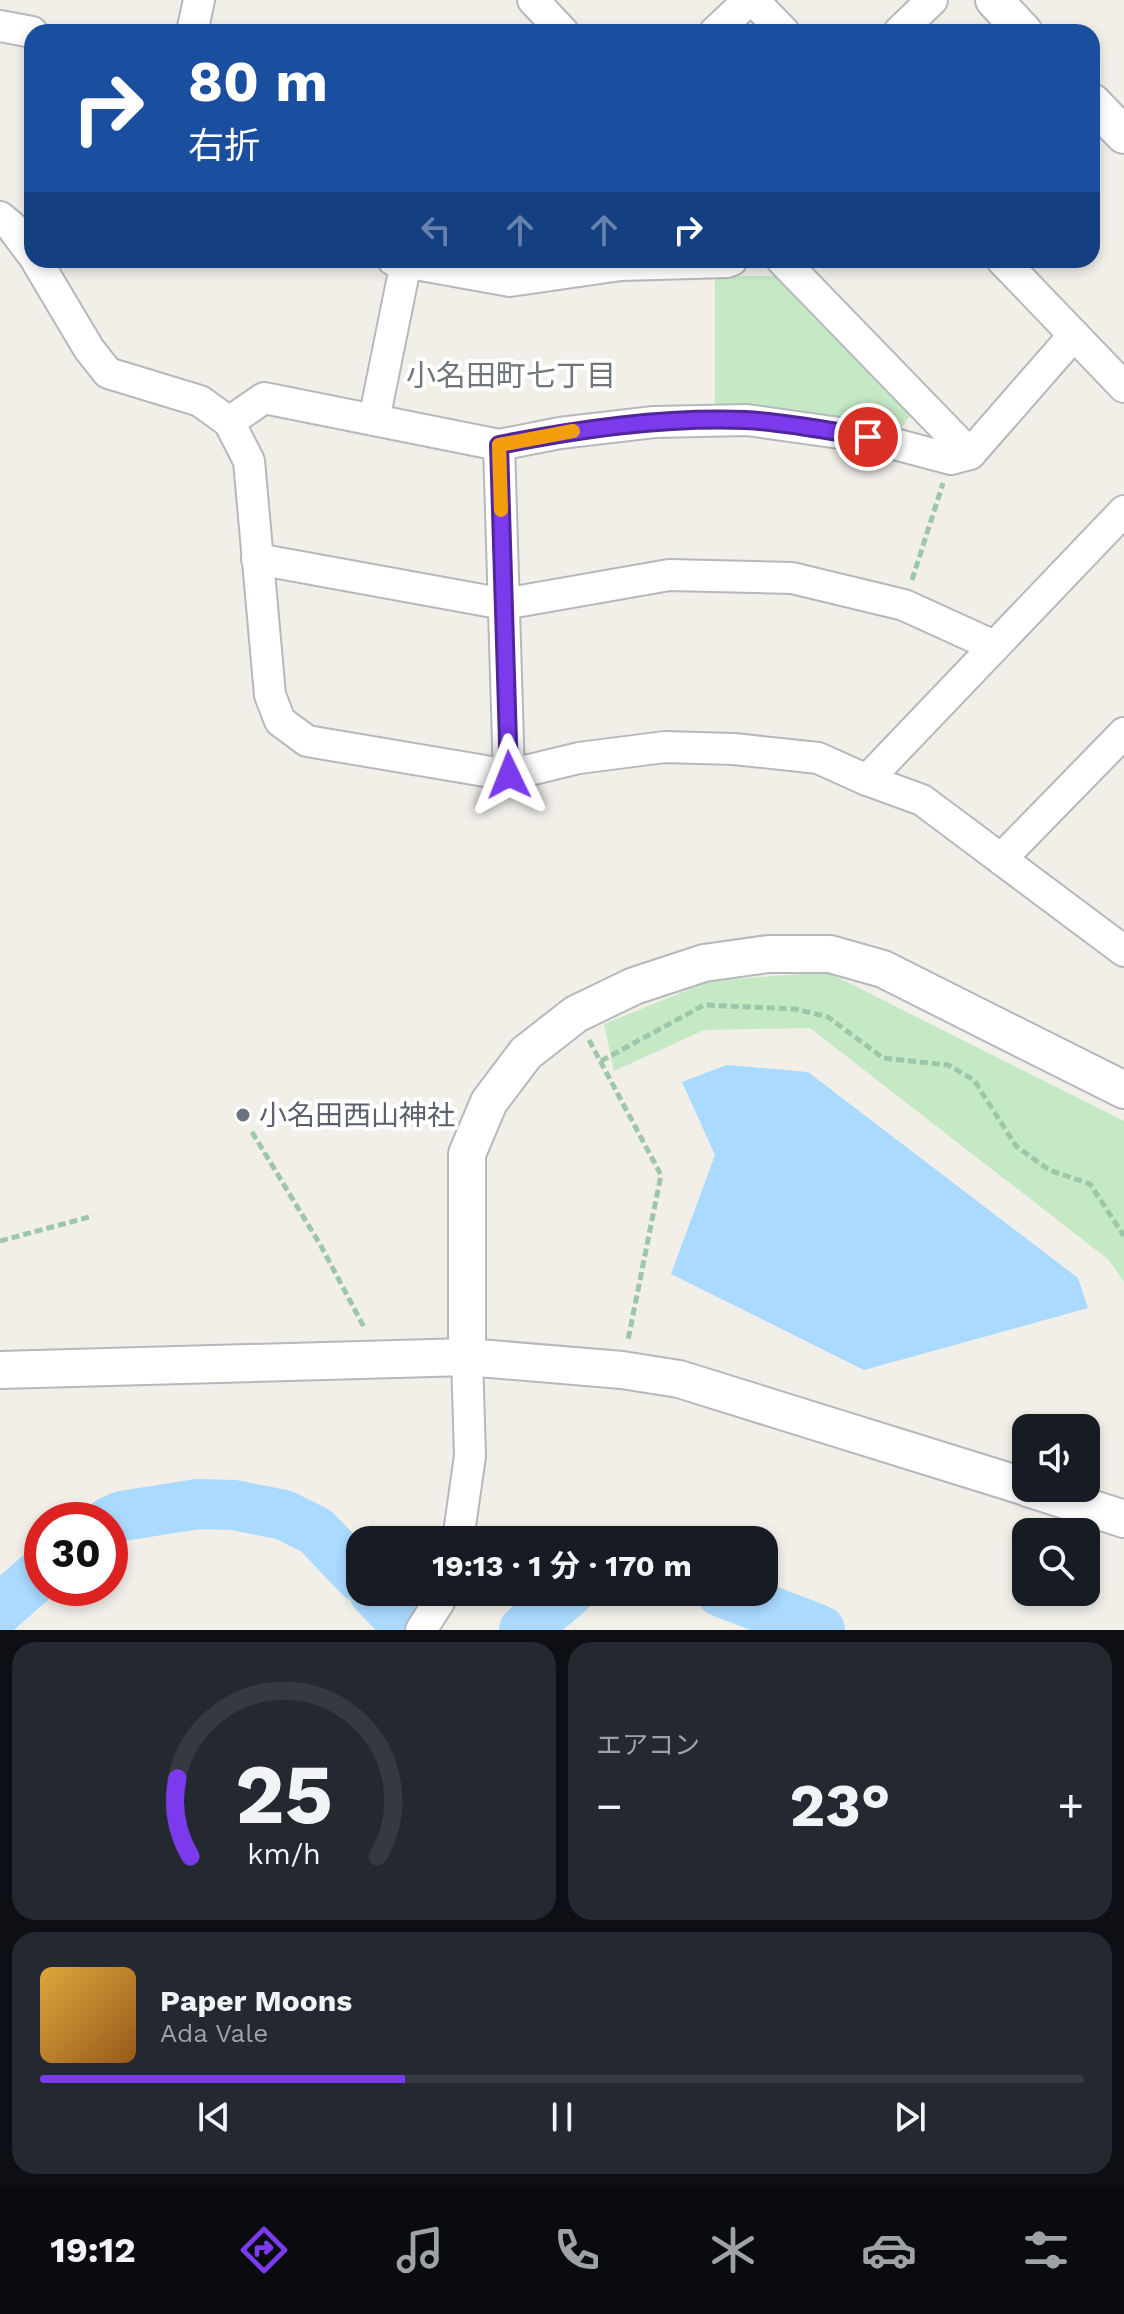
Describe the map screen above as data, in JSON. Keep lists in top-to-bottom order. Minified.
{"districts":["小名田町七丁目"],"places":["小名田西山神社"],"page":{"turn":["80 m","右折"],"limit":"30","trip":"19:13 · 1 分 · 170 m","tile":"エアコン","heat":["−","23°","+"],"song":["Paper Moons","Ada Vale"],"tabs":"19:12","gauge":["25","km/h"]}}
